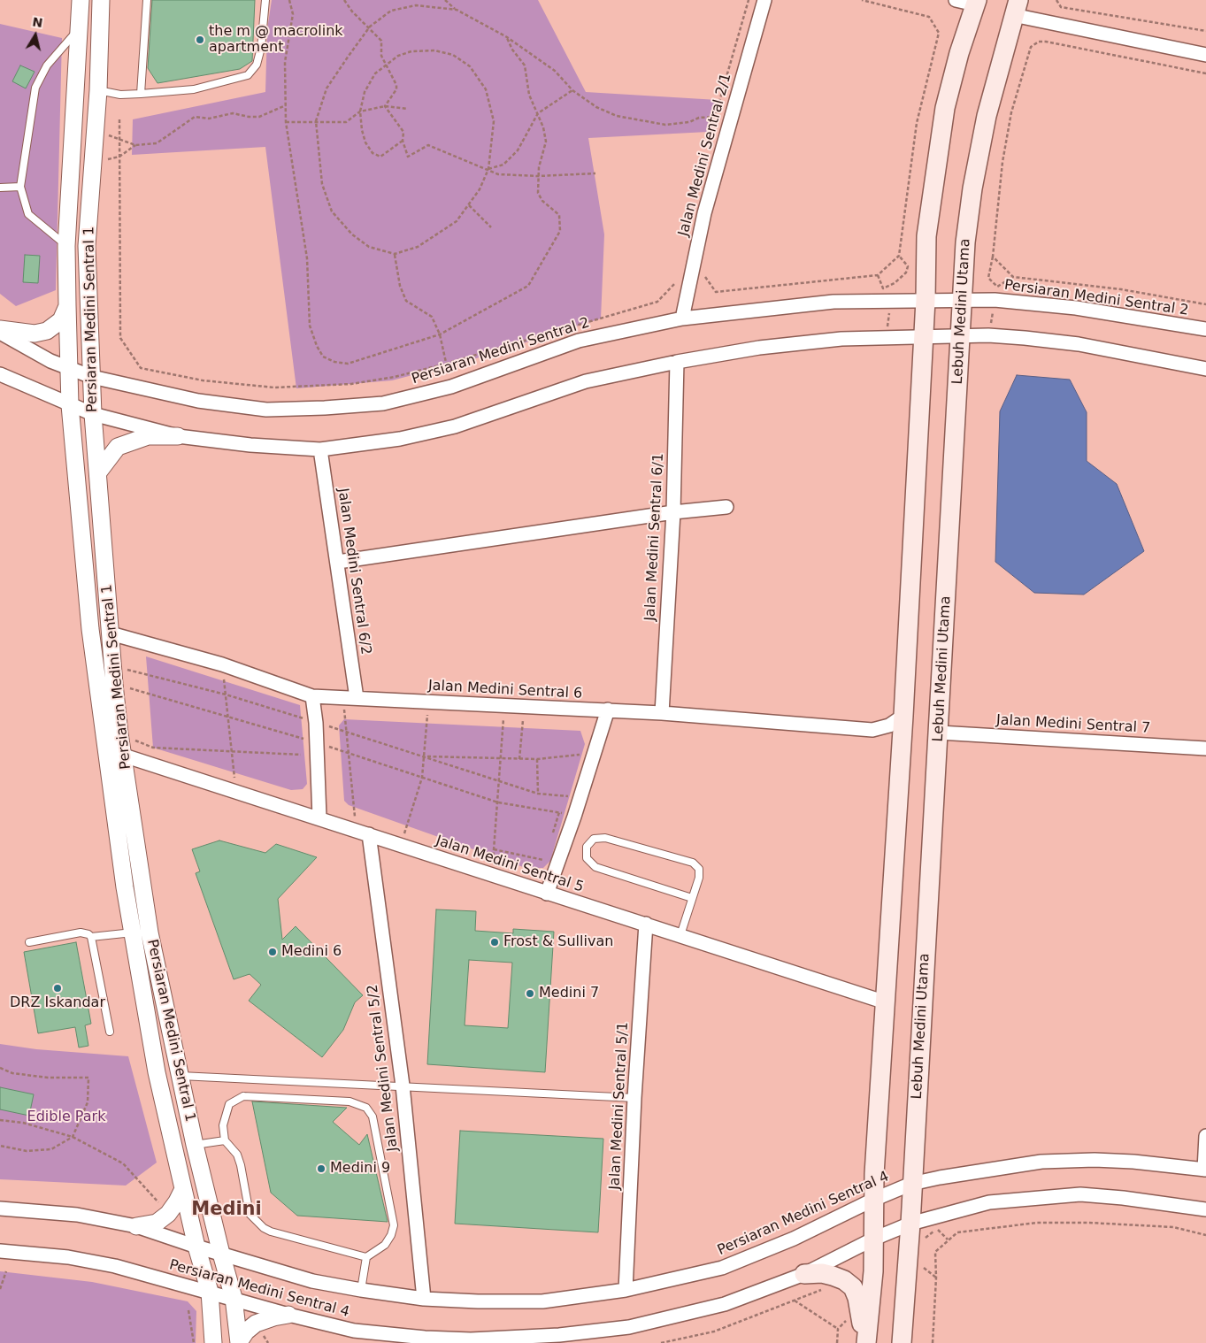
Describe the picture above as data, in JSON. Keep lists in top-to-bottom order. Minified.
{"streets":{"main road":["Lebuh Medini Utama"],"street":["Jalan Medini Sentral 2/1","Persiaran Medini Sentral 2","Persiaran Medini Sentral 1","Jalan Medini Sentral 6/1","Jalan Medini Sentral 6/2","Jalan Medini Sentral 6","Jalan Medini Sentral 7","Jalan Medini Sentral 5","Jalan Medini Sentral 5/2","Jalan Medini Sentral 5/1","Persiaran Medini Sentral 4"]},"crossings":[["Jalan Medini Sentral 2/1","Persiaran Medini Sentral 2"],["Persiaran Medini Sentral 2","Lebuh Medini Utama"],["Persiaran Medini Sentral 2","Persiaran Medini Sentral 1"],["Lebuh Medini Utama","Jalan Medini Sentral 7"],["Lebuh Medini Utama","Persiaran Medini Sentral 4"],["Persiaran Medini Sentral 1","Jalan Medini Sentral 6"],["Persiaran Medini Sentral 1","Jalan Medini Sentral 5"],["Persiaran Medini Sentral 1","Persiaran Medini Sentral 4"],["Jalan Medini Sentral 6/1","Jalan Medini Sentral 6"],["Jalan Medini Sentral 6/2","Jalan Medini Sentral 6"],["Jalan Medini Sentral 5","Jalan Medini Sentral 5/2"],["Jalan Medini Sentral 5","Jalan Medini Sentral 5/1"],["Jalan Medini Sentral 5/2","Persiaran Medini Sentral 4"],["Jalan Medini Sentral 5/1","Persiaran Medini Sentral 4"]],"districts":["Medini"],"parks":["Edible Park"],"places":["the m @ macrolink apartment","Frost & Sullivan","Medini 6","DRZ Iskandar","Medini 7","Medini 9"],"north":"top"}
